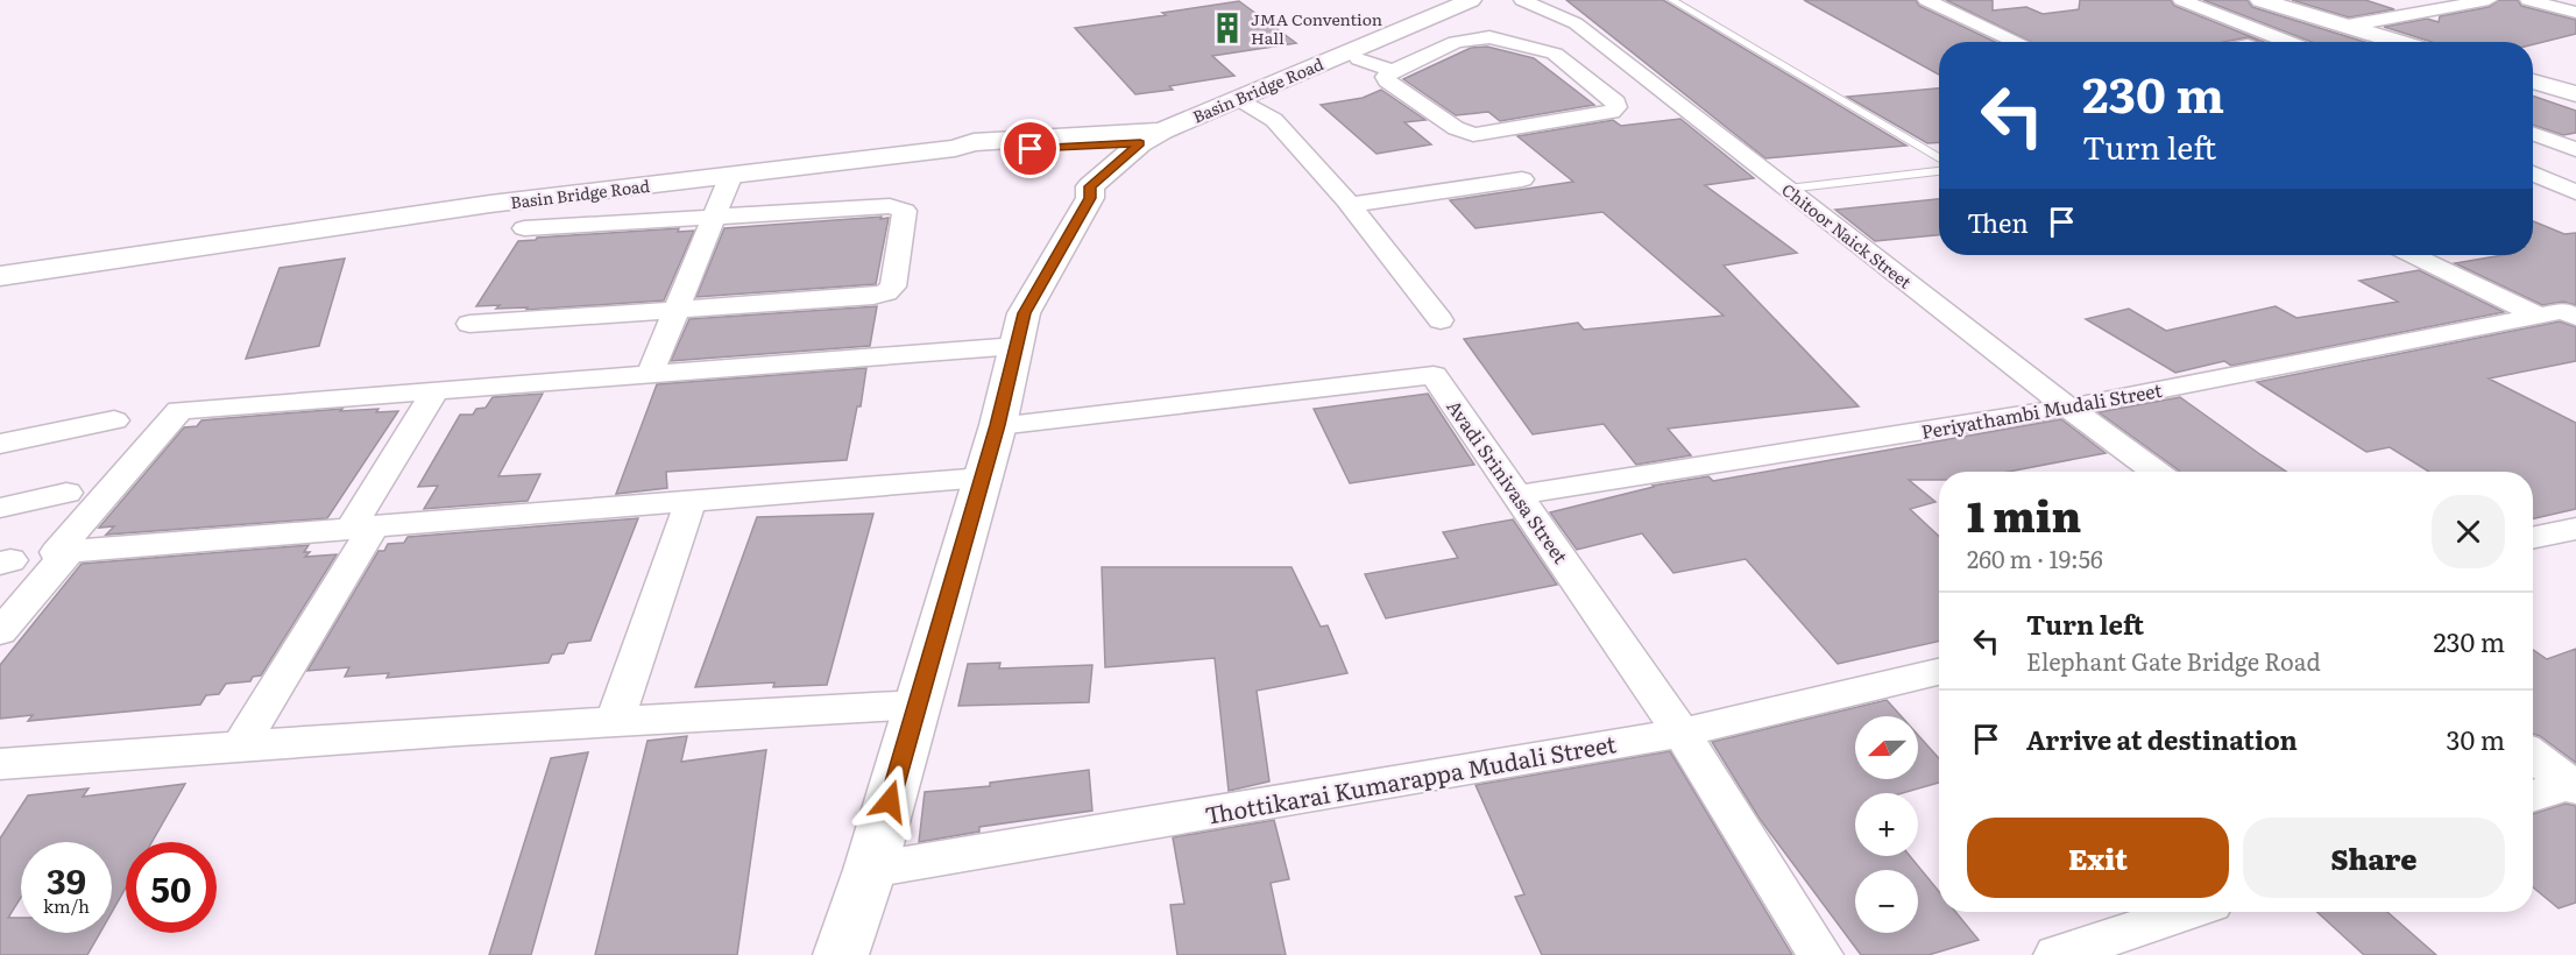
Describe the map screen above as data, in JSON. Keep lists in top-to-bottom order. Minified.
{"streets":{"main road":["Basin Bridge Road"],"street":["Chitoor Naick Street","Periyathambi Mudali Street","Avadi Srinivasa Street","Thottikarai Kumarappa Mudali Street"]},"crossings":[["Chitoor Naick Street","Periyathambi Mudali Street"],["Periyathambi Mudali Street","Avadi Srinivasa Street"],["Avadi Srinivasa Street","Thottikarai Kumarappa Mudali Street"]],"places":{"building":["JMA Convention Hall"]},"north":"left","page":{"turn":["230 m","Turn left"],"then":"Then","heading":["1 min","260 m · 19:56"],"list":[{"name":"Turn left","note":"Elephant Gate Bridge Road","value":"230 m"},{"name":"Arrive at destination","value":"30 m"}],"map_buttons":["+","−"],"buttons":["Exit","Share"],"speed":"39 km/h","limit":"50"}}
